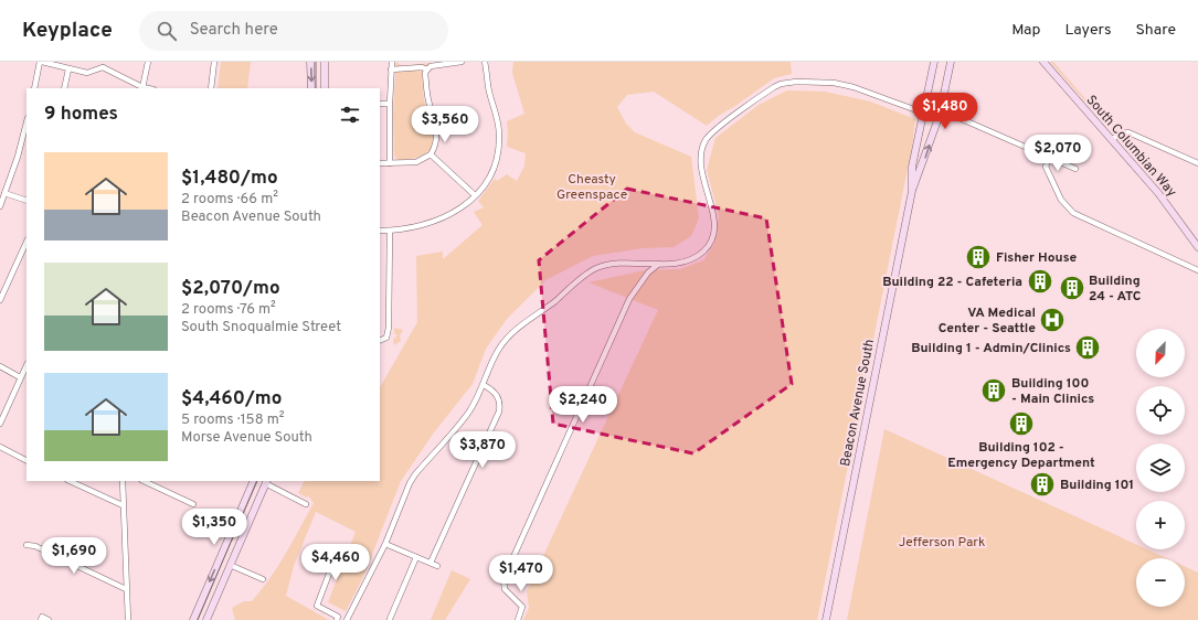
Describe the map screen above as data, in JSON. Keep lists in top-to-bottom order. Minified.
{"streets":{"main road":["South Columbian Way","Beacon Avenue South"]},"parks":["Cheasty Greenspace","Jefferson Park"],"places":{"building":["Fisher House","Building 22 - Cafeteria","Building 24 - ATC","Building 1 - Admin/Clinics","Building 100 - Main Clinics","Building 102 - Emergency Department","Building 101"],"hospital":["VA Medical Center - Seattle"]},"north":"bottom left","page":{"header":"Keyplace","search":"Search here","nav":["Map","Layers","Share"],"heading":"9 homes","price":["$1,480","$3,560","$2,070","$2,240","$3,870","$1,350","$1,690","$4,460","$1,470"],"list":[{"name":"$1,480/mo","note":"2 rooms · 66 m² · Beacon Avenue South"},{"name":"$2,070/mo","note":"2 rooms · 76 m² · South Snoqualmie Street"},{"name":"$4,460/mo","note":"5 rooms · 158 m² · Morse Avenue South"}],"map_buttons":["+","−"]}}
